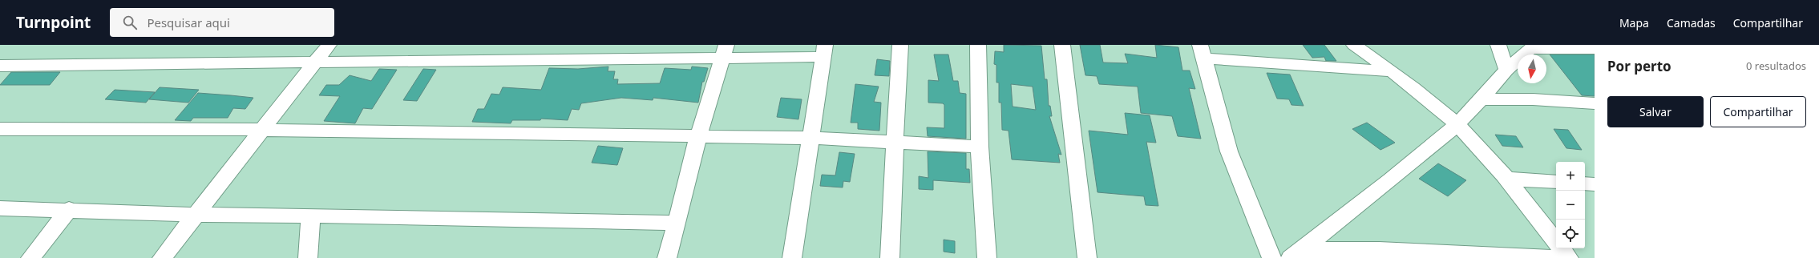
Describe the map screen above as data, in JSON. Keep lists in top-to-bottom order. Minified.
{"north":"bottom","page":{"header":"Turnpoint","search":"Pesquisar aqui","nav":["Mapa","Camadas","Compartilhar"],"heading":["Por perto","0 resultados"],"buttons":["Salvar","Compartilhar"],"map_buttons":["+","−"]}}
